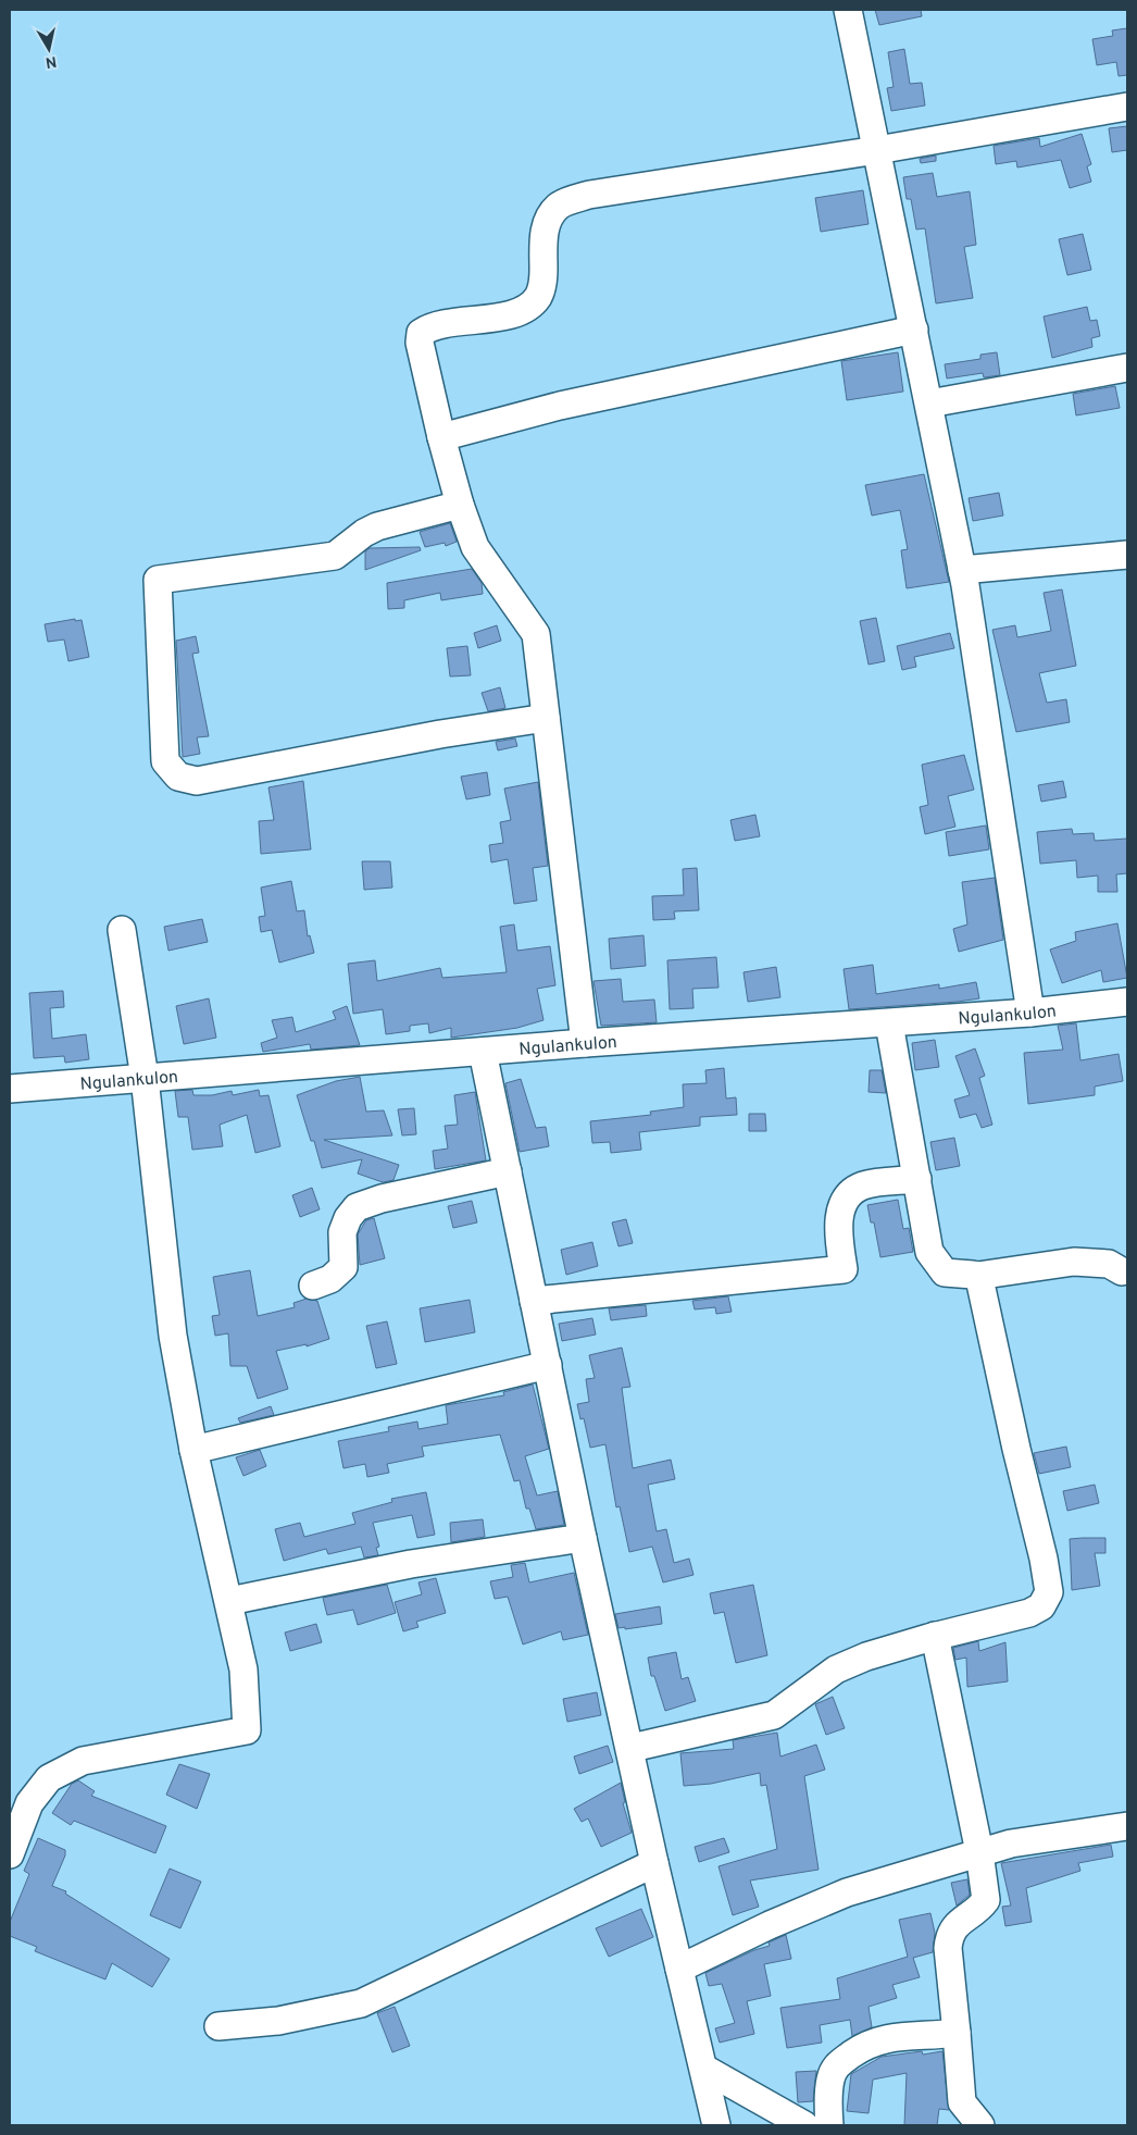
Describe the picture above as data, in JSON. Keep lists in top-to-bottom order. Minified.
{"streets":{"street":["Ngulankulon"]},"north":"bottom"}
